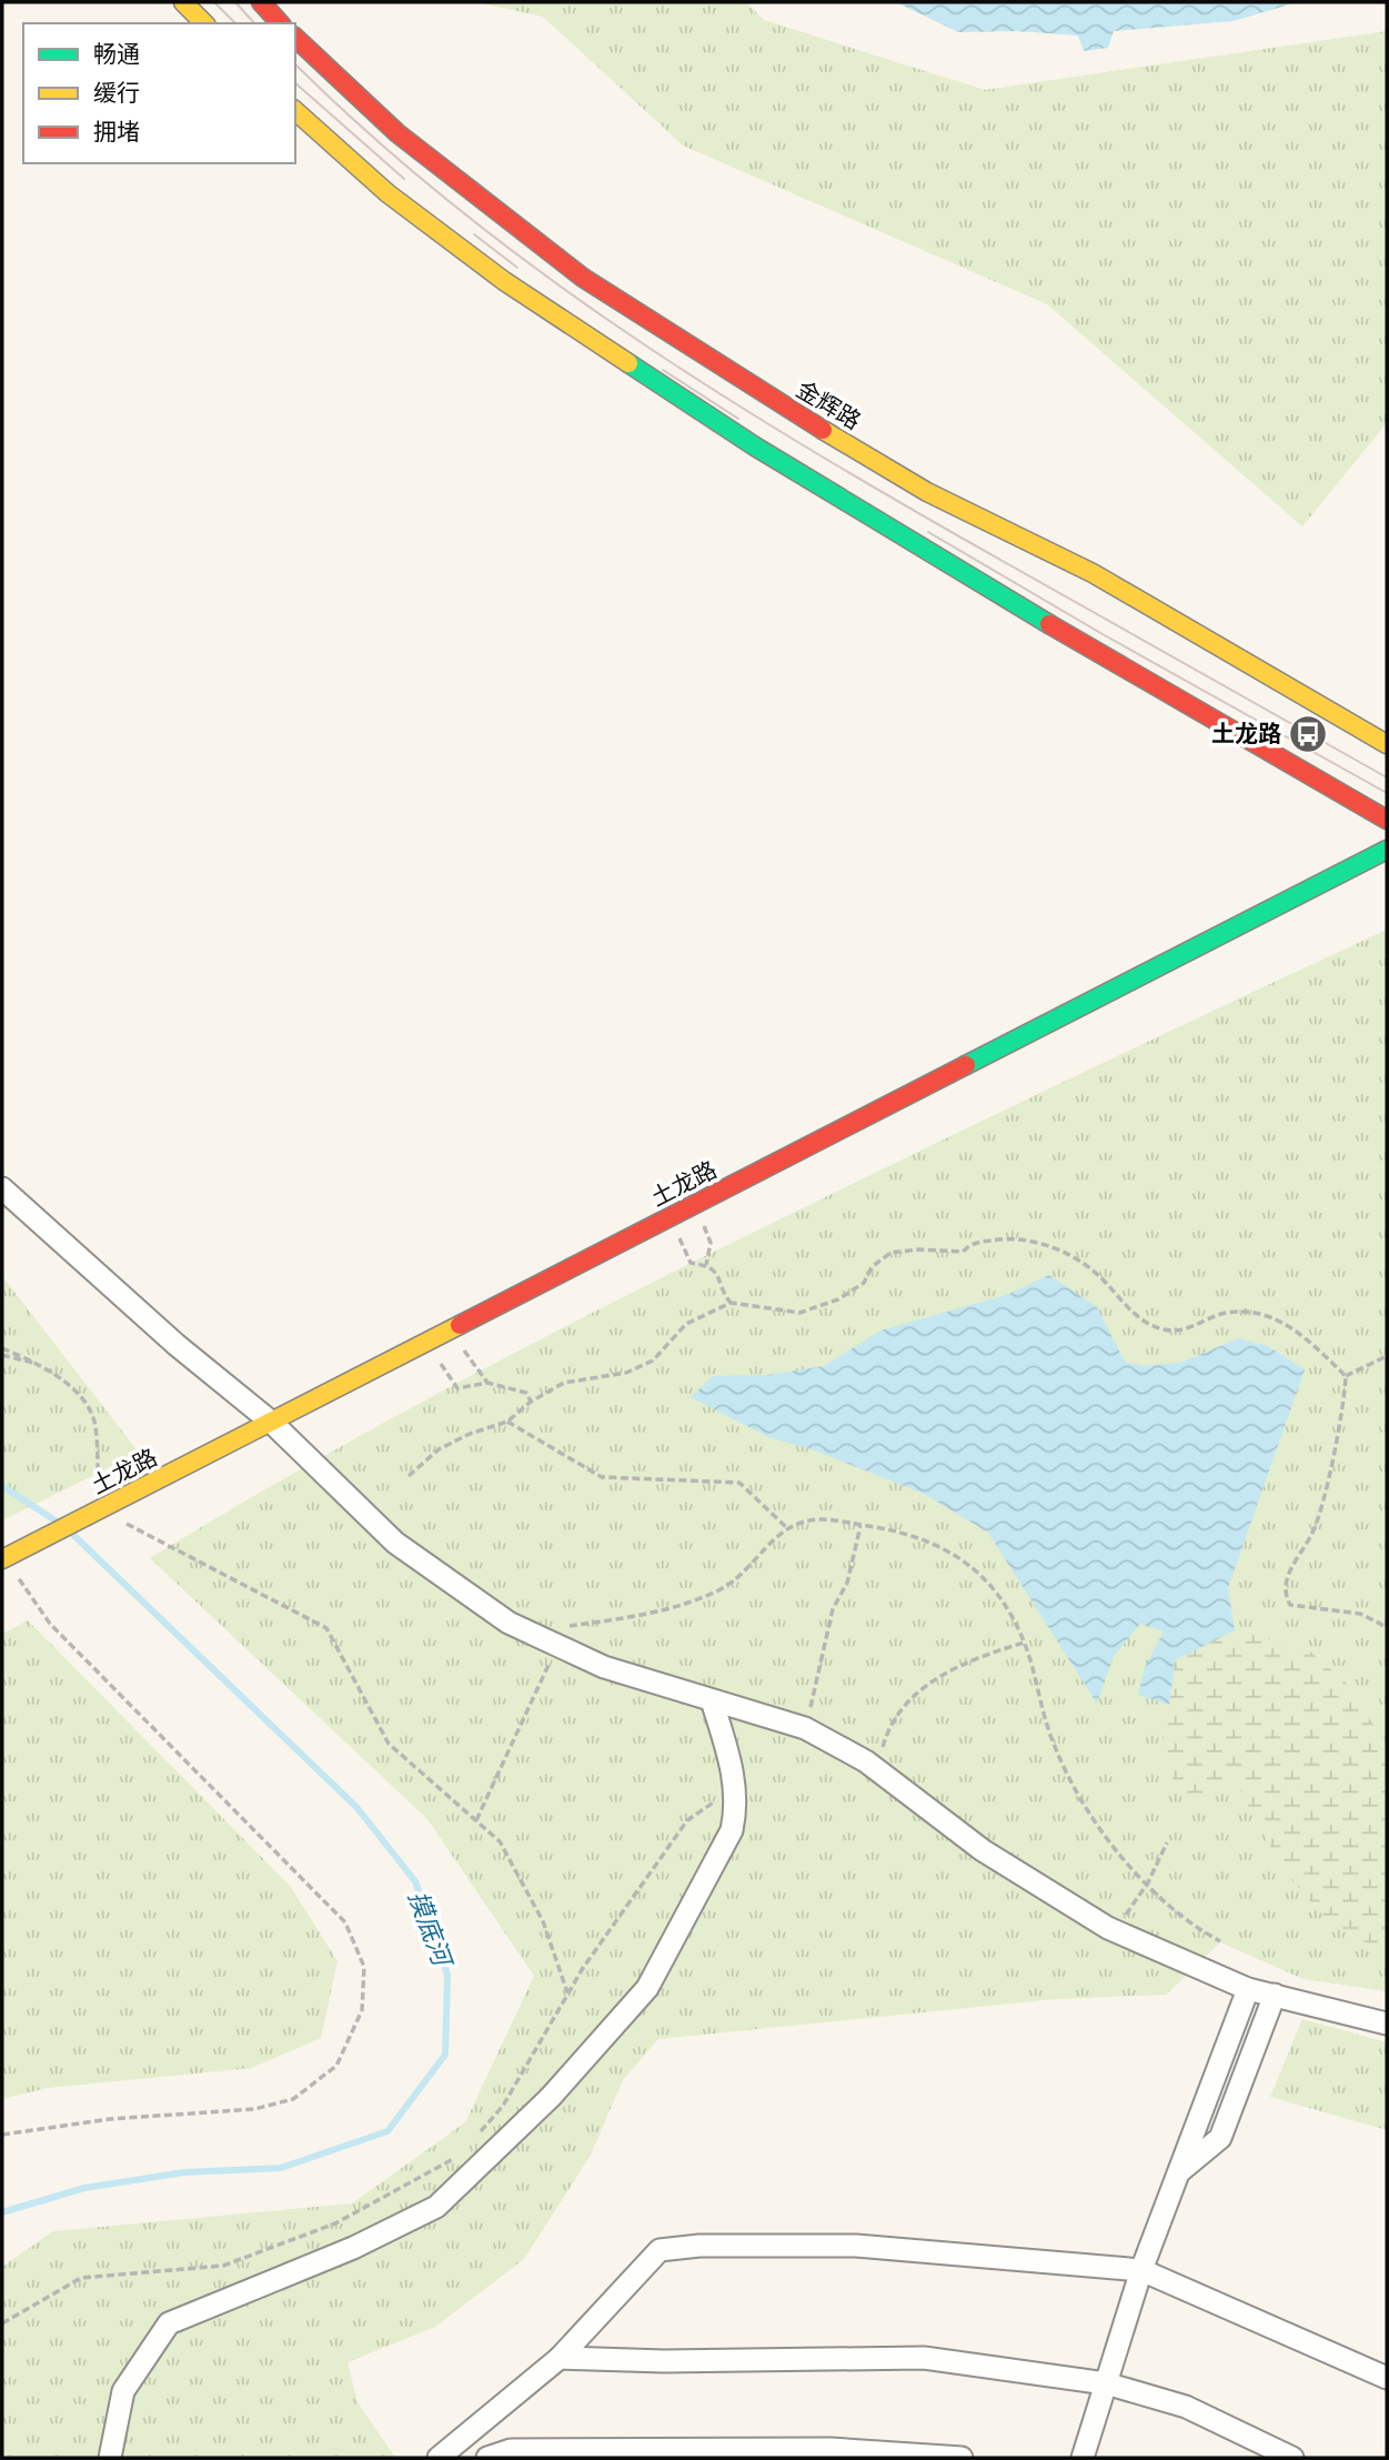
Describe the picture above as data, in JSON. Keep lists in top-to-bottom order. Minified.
{"streets":{"main road":["金辉路","土龙路"]},"water":["摸底河"],"places":{"bus stop":["土龙路"]},"legend":["畅通","缓行","拥堵"]}
